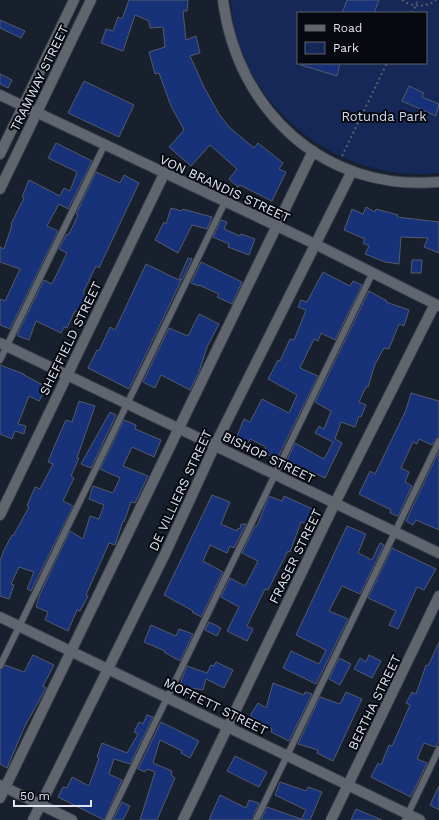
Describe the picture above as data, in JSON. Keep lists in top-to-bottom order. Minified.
{"streets":{"street":["TRAMWAY STREET","VON BRANDIS STREET","SHEFFIELD STREET","BISHOP STREET","DE VILLIERS STREET","FRASER STREET","BERTHA STREET","MOFFETT STREET"]},"crossings":[["TRAMWAY STREET","VON BRANDIS STREET"],["VON BRANDIS STREET","SHEFFIELD STREET"],["VON BRANDIS STREET","DE VILLIERS STREET"],["VON BRANDIS STREET","FRASER STREET"],["SHEFFIELD STREET","BISHOP STREET"],["BISHOP STREET","DE VILLIERS STREET"],["BISHOP STREET","FRASER STREET"],["DE VILLIERS STREET","MOFFETT STREET"],["FRASER STREET","MOFFETT STREET"],["BERTHA STREET","MOFFETT STREET"]],"parks":["Rotunda Park"],"legend":["Road","Park"],"scale_bar":"50 m"}
